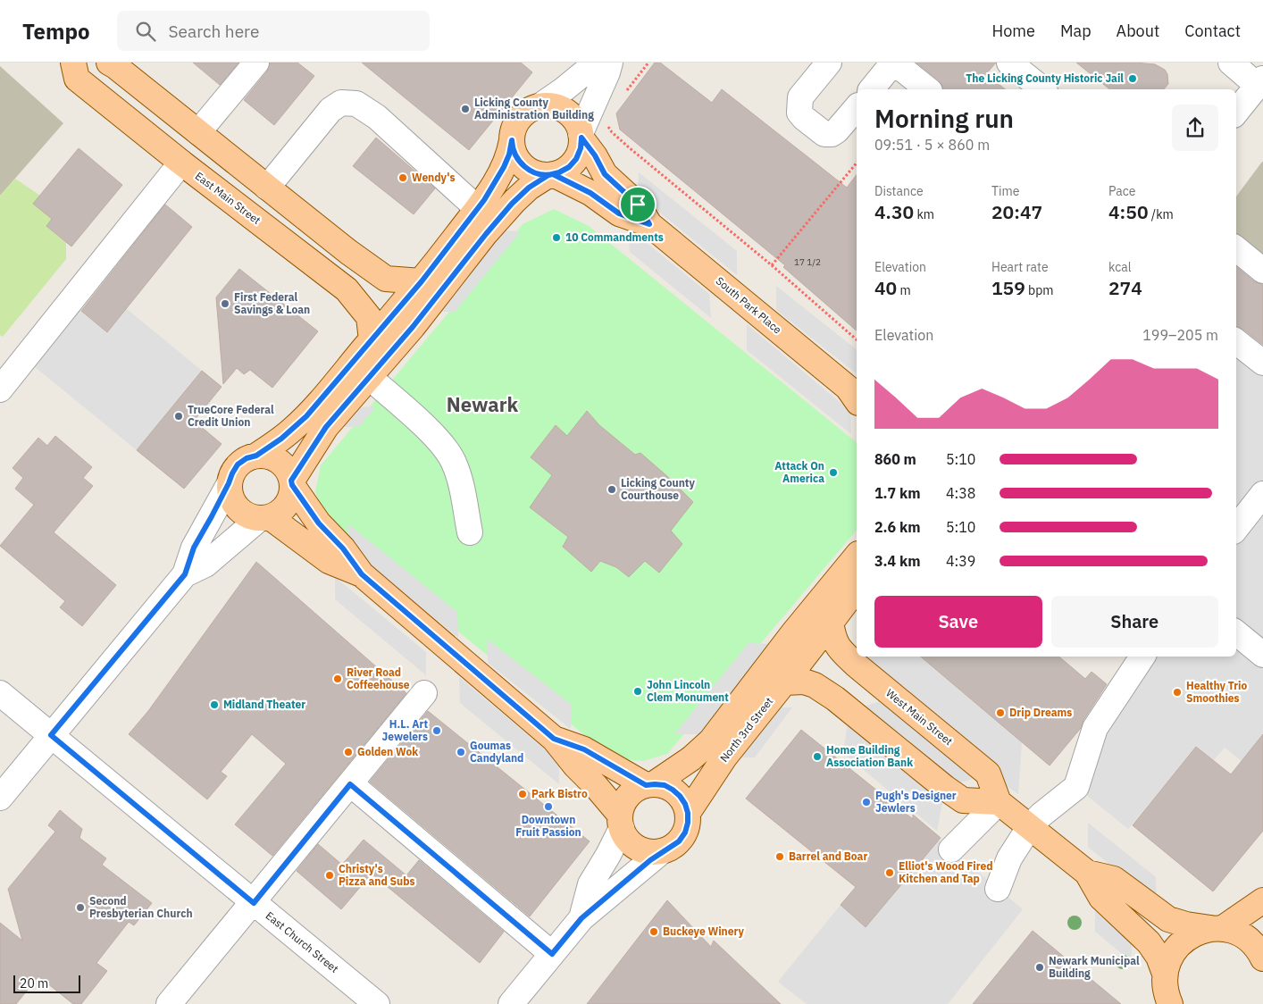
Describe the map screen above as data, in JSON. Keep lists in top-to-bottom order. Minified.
{"streets":{"main road":["East Main Street","South Park Place","West Main Street","North 3rd Street"],"street":["East Church Street"]},"districts":["Newark"],"places":["The Licking County Historic Jail","Licking County Administration Building","Wendy's","10 Commandments","First Federal Savings & Loan","TrueCore Federal Credit Union","Attack On America","Licking County Courthouse","River Road Coffeehouse","John Lincoln Clem Monument","Healthy Trio Smoothies","Midland Theater","Drip Dreams","H.L. Art Jewelers","Golden Wok","Goumas Candyland","Home Building Association Bank","Park Bistro","Pugh's Designer Jewlers","Downtown Fruit Passion","Barrel and Boar","Elliot's Wood Fired Kitchen and Tap","Christy's Pizza and Subs","Second Presbyterian Church","Buckeye Winery","Newark Municipal Building"],"house_numbers":["17 1/2"],"scale_bar":"20 m","page":{"header":"Tempo","search":"Search here","nav":["Home","Map","About","Contact"],"heading":["Morning run","09:51 · 5 × 860 m"],"stats":[["Distance","4.30 km"],["Time","20:47"],["Pace","4:50 /km"],["Elevation","40 m"],["Heart rate","159 bpm"],["kcal","274"]],"chart":["Elevation","199–205 m"],"list":[{"name":"860 m","note":"5:10"},{"name":"1.7 km","note":"4:38"},{"name":"2.6 km","note":"5:10"},{"name":"3.4 km","note":"4:39"}],"buttons":["Save","Share"],"scale":"20 m"}}
